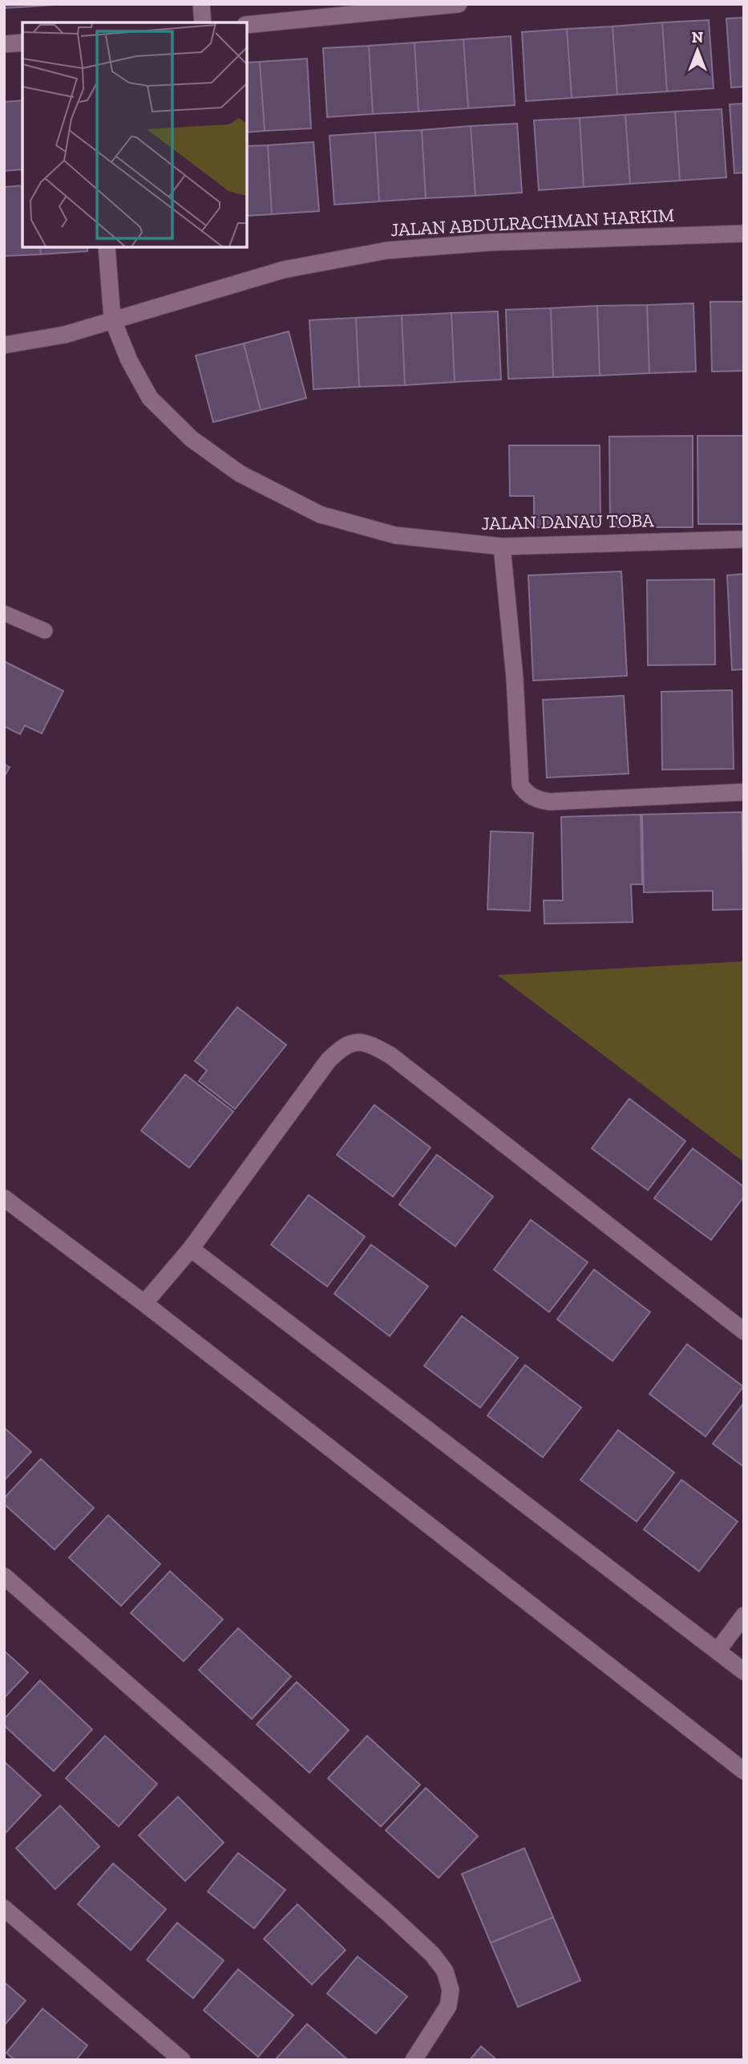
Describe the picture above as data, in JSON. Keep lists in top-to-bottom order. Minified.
{"streets":{"street":["JALAN ABDULRACHMAN HARKIM","JALAN DANAU TOBA"]},"crossings":[["JALAN ABDULRACHMAN HARKIM","JALAN DANAU TOBA"]],"north":"top"}
